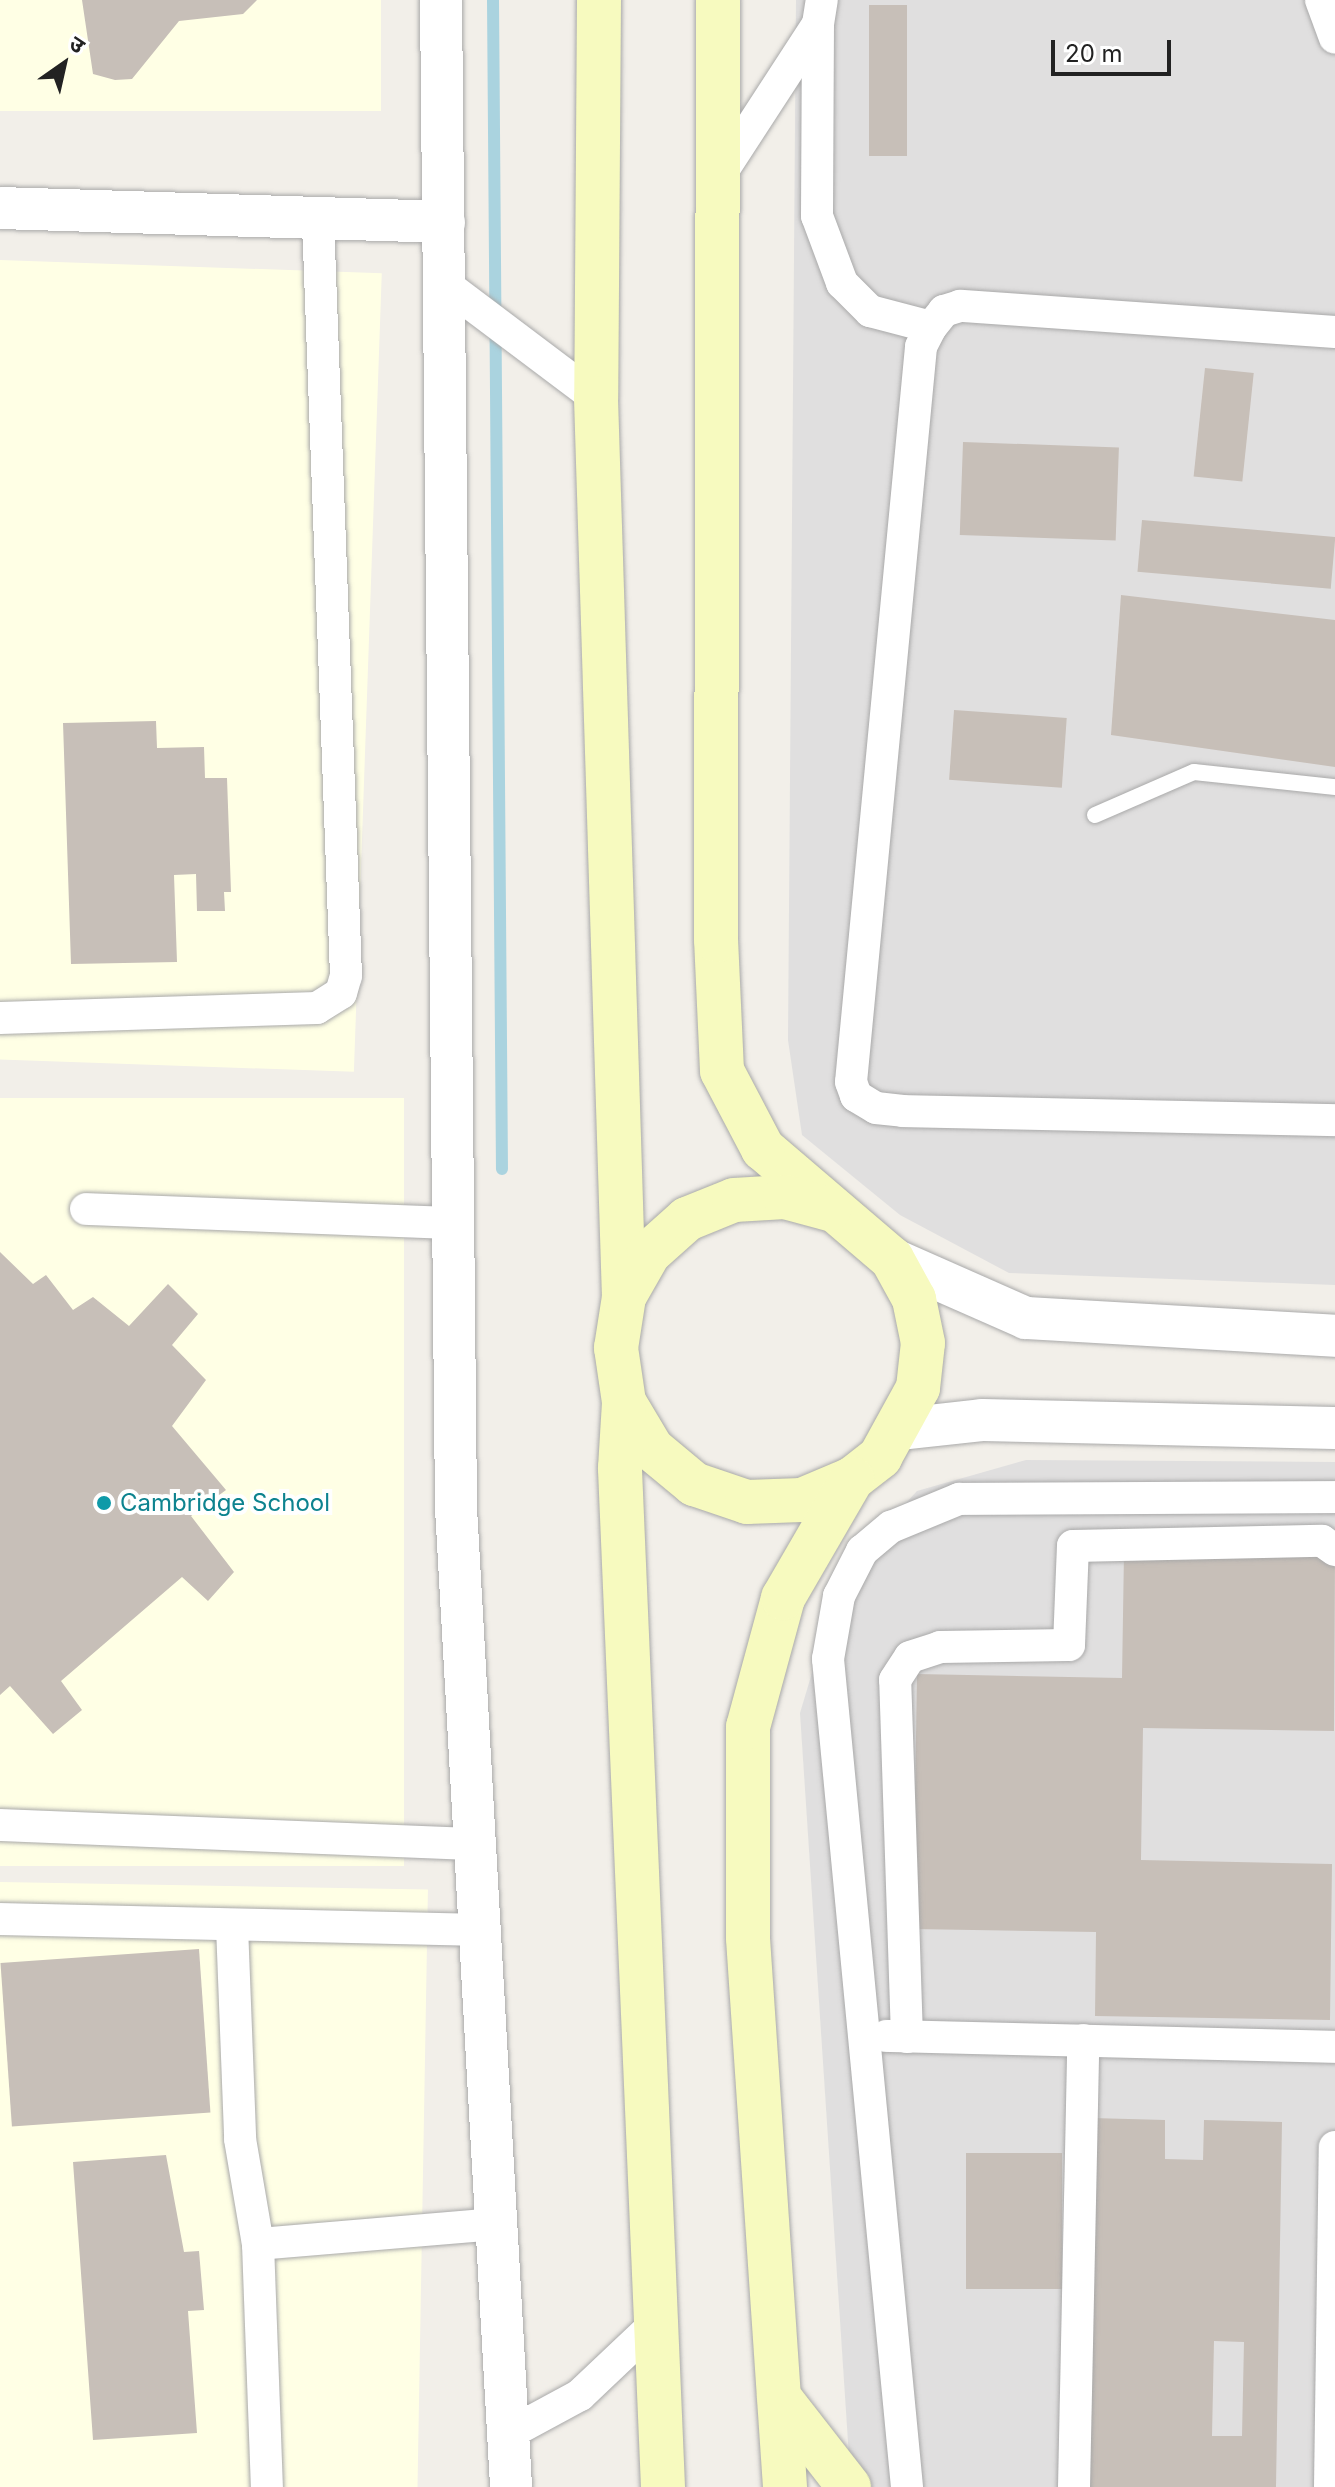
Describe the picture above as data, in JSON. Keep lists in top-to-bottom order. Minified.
{"places":["Cambridge School"],"scale_bar":"20 m","north":"top right"}
